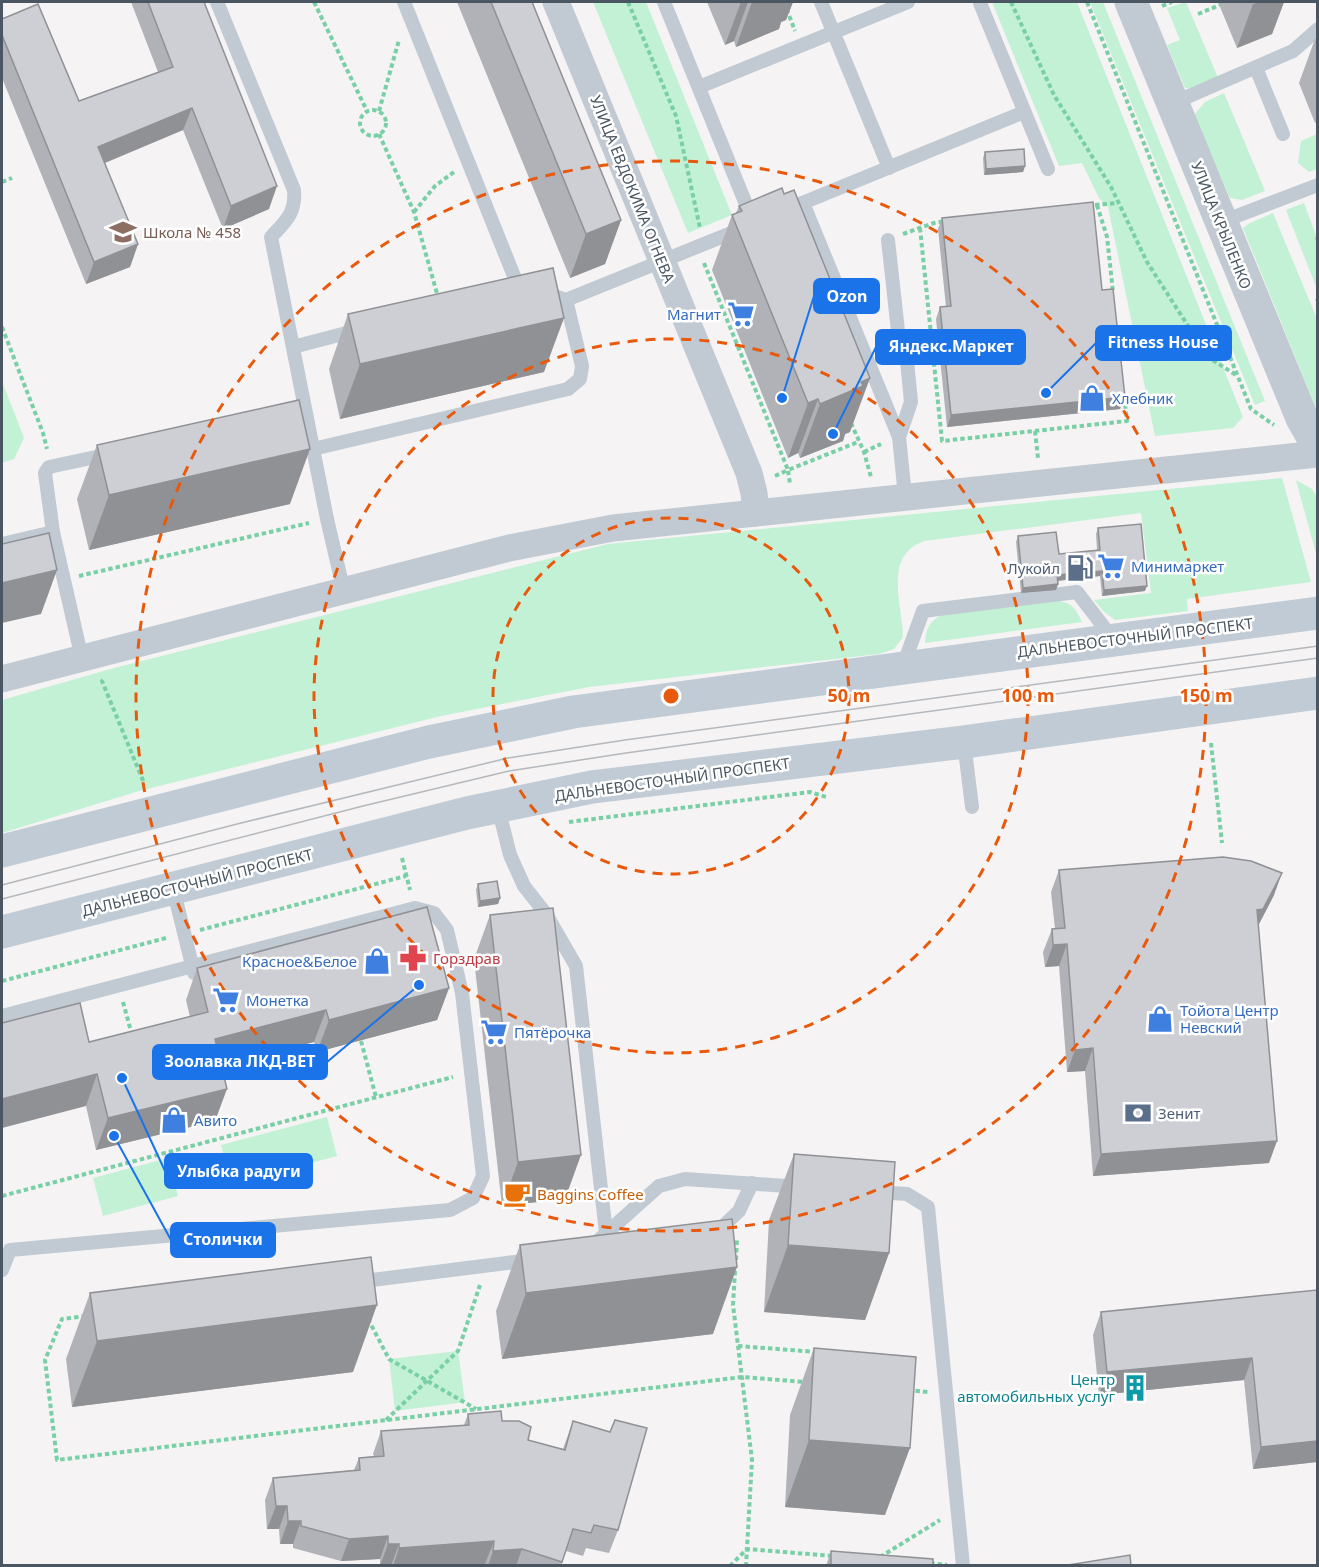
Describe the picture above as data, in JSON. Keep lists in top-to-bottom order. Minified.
{"streets":{"main road":["ДАЛЬНЕВОСТОЧНЫЙ ПРОСПЕКТ"],"street":["УЛИЦА ЕВДОКИМА ОГНЕВА","УЛИЦА КРЫЛЕНКО"]},"places":{"school or university":["Школа № 458"],"supermarket":["Магнит","Минимаркет","Монетка","Пятёрочка"],"other":["Fitness House","Ozon","Яндекс.Маркет","Зоолавка ЛКД-ВЕТ","Улыбка радуги","Столички"],"shop":["Хлебник","Красное&Белое","Тойота Центр Невский","Авито"],"fuel station":["Лукойл"],"pharmacy":["Горздрав"],"bank":["Зенит"],"cafe":["Baggins Coffee"],"building":["Центр автомобильных услуг"]},"rings":["50 m","100 m","150 m"]}
